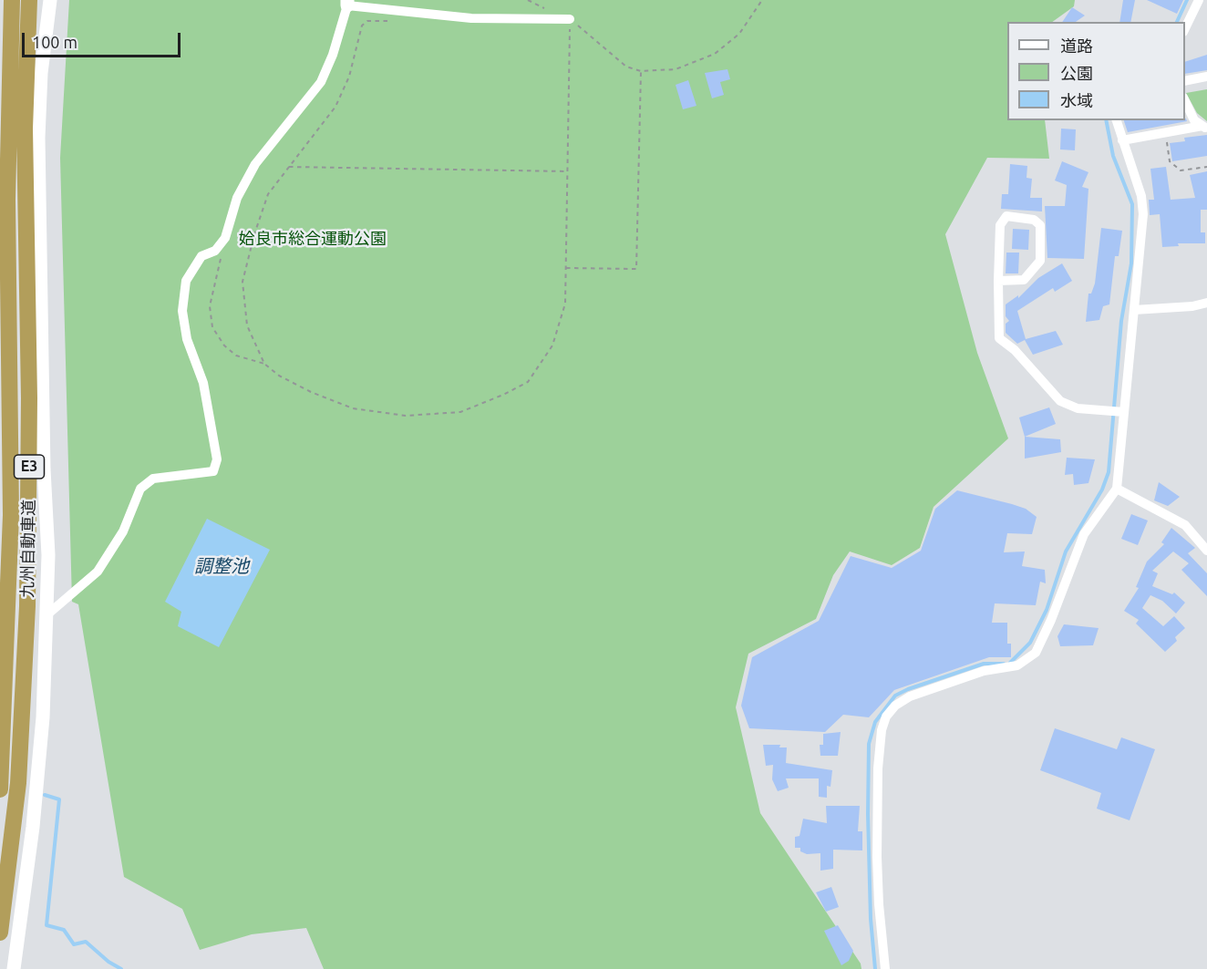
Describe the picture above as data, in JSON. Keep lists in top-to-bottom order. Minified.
{"streets":{"highway":["E3","九州自動車道"]},"water":["調整池"],"parks":["姶良市総合運動公園"],"legend":["道路","公園","水域"],"scale_bar":"100 m"}
